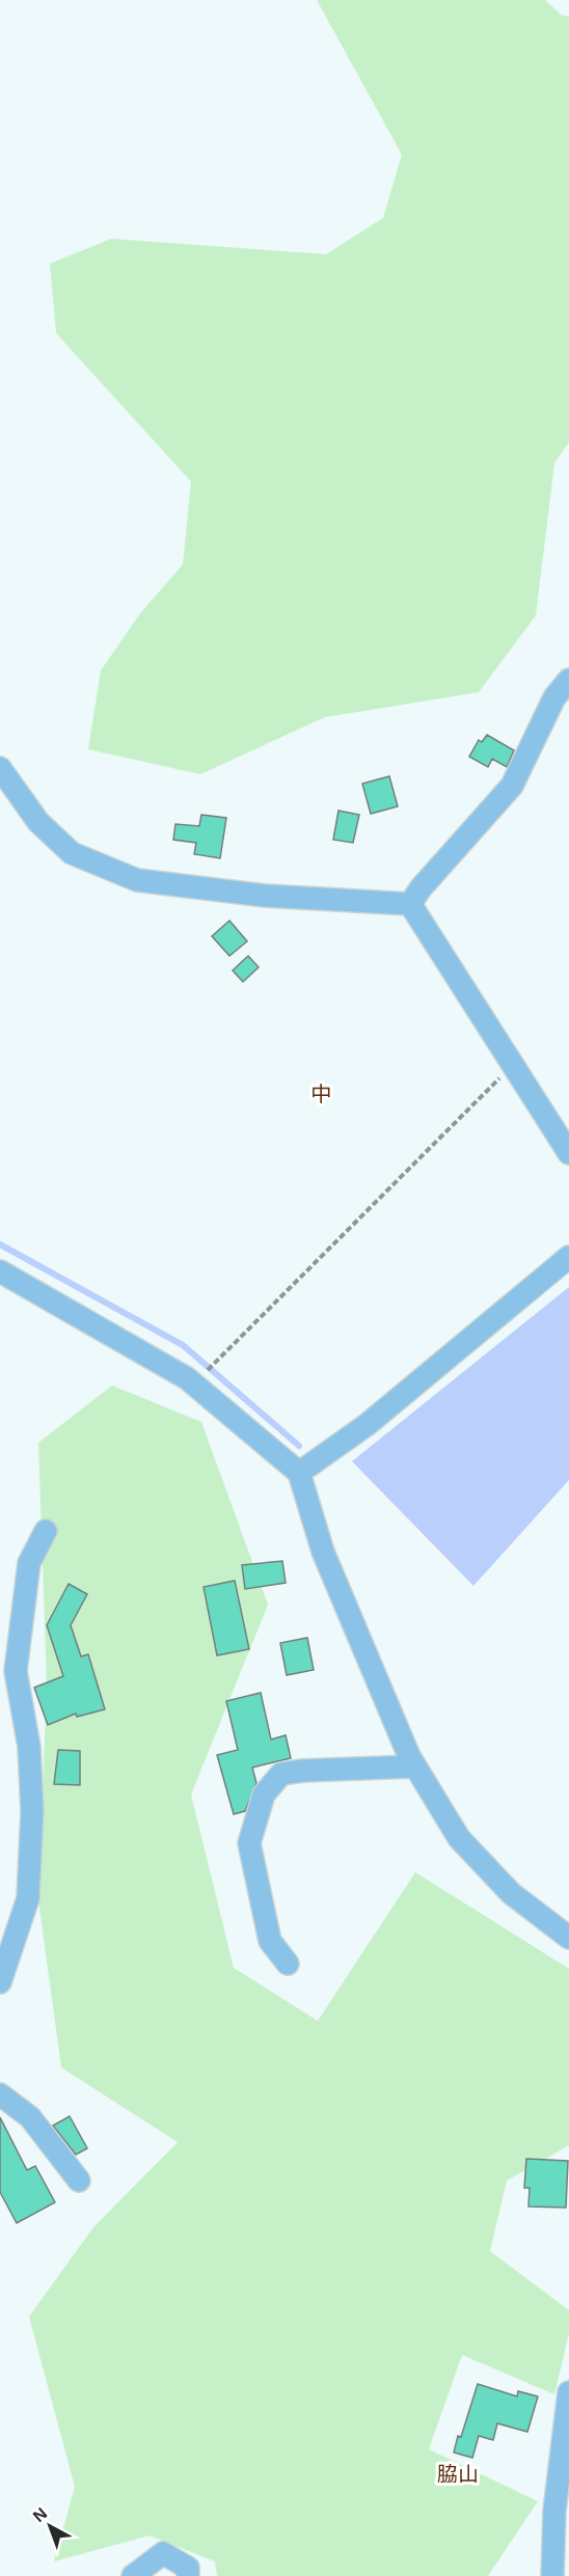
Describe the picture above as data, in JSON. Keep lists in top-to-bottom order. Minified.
{"districts":["中","脇山"],"north":"top left"}
